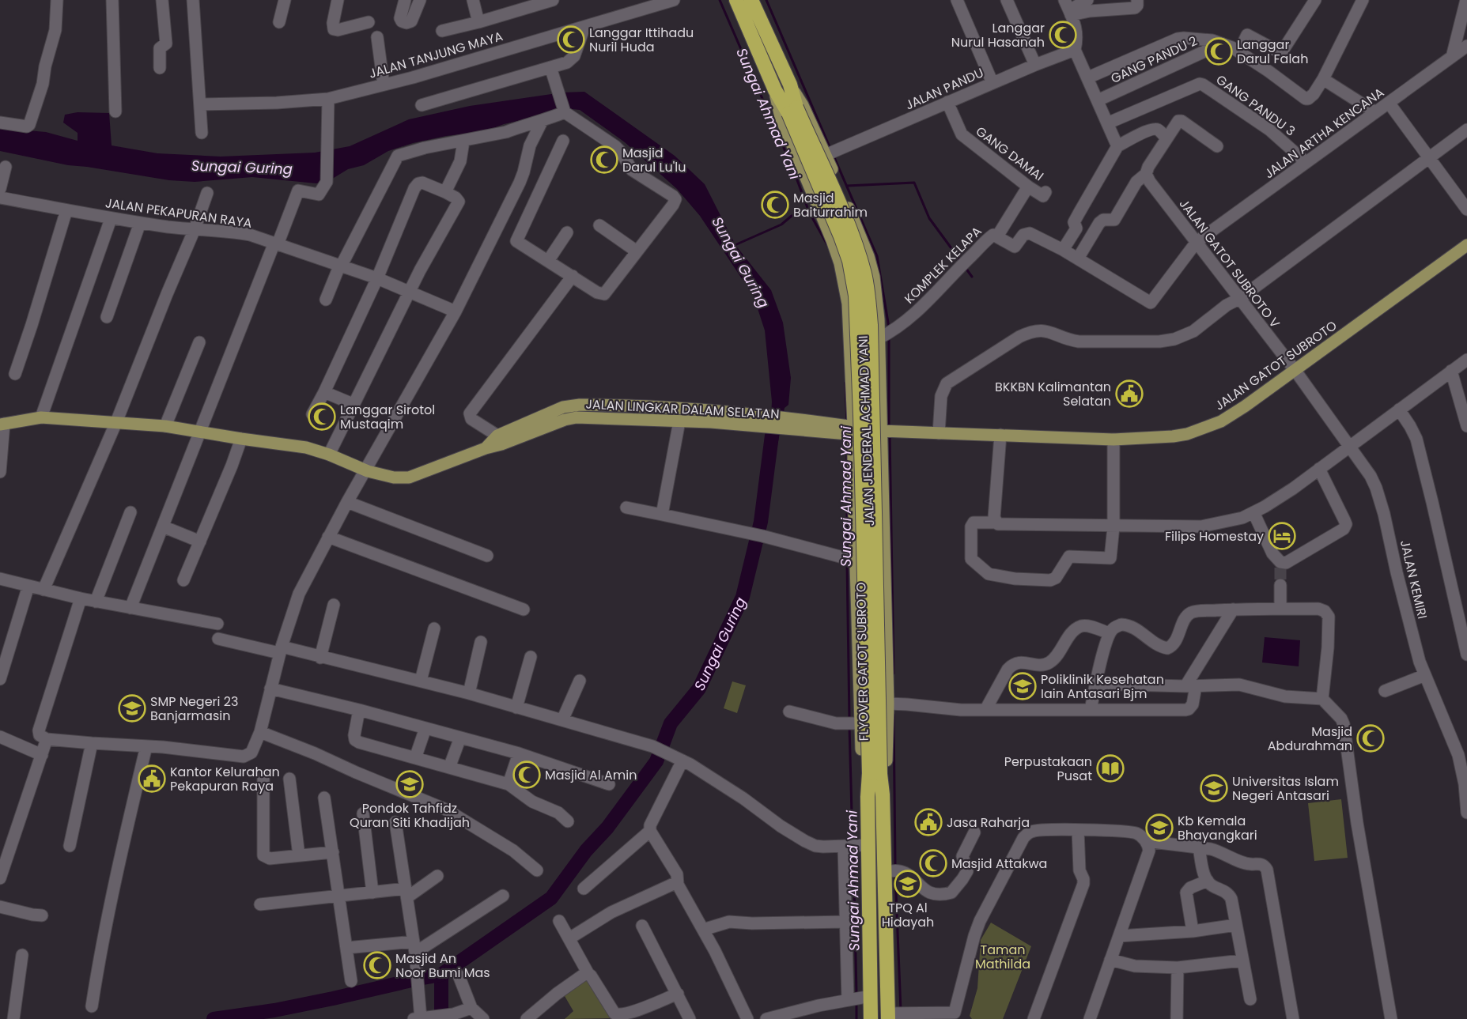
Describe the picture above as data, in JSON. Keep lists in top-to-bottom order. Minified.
{"streets":{"highway":["JALAN JENDERAL ACHMAD YANI","FLYOVER GATOT SUBROTO"],"main road":["JALAN GATOT SUBROTO","JALAN LINGKAR DALAM SELATAN"],"street":["JALAN TANJUNG MAYA","GANG PANDU 2","JALAN PANDU","GANG PANDU 3","JALAN ARTHA KENCANA","GANG DAMAI","JALAN PEKAPURAN RAYA","JALAN GATOT SUBROTO V","KOMPLEK KELAPA","JALAN KEMIRI"]},"crossings":[["JALAN PANDU","GANG DAMAI"],["JALAN PANDU","JALAN JENDERAL ACHMAD YANI"],["GANG PANDU 3","JALAN ARTHA KENCANA"],["JALAN ARTHA KENCANA","JALAN GATOT SUBROTO V"],["JALAN GATOT SUBROTO V","JALAN GATOT SUBROTO"],["JALAN GATOT SUBROTO V","JALAN KEMIRI"],["KOMPLEK KELAPA","JALAN JENDERAL ACHMAD YANI"],["JALAN GATOT SUBROTO","JALAN LINGKAR DALAM SELATAN"],["JALAN GATOT SUBROTO","JALAN JENDERAL ACHMAD YANI"],["JALAN GATOT SUBROTO","JALAN KEMIRI"],["JALAN LINGKAR DALAM SELATAN","JALAN JENDERAL ACHMAD YANI"],["JALAN JENDERAL ACHMAD YANI","FLYOVER GATOT SUBROTO"]],"water":["Sungai Ahmad Yani","Sungai Guring"],"parks":["Taman Mathilda"],"places":{"mosque":["Langgar Nurul Hasanah","Langgar Ittihadu Nuril Huda","Langgar Darul Falah","Masjid Darul Lu'lu","Masjid Baiturrahim","Langgar Sirotol Mustaqim","Masjid Abdurahman","Masjid Al Amin","Masjid Attakwa","Masjid An Noor Bumi Mas"],"public building":["BKKBN Kalimantan Selatan","Kantor Kelurahan Pekapuran Raya","Jasa Raharja"],"hotel":["Filips Homestay"],"school or university":["Poliklinik Kesehatan Iain Antasari Bjm","SMP Negeri 23 Banjarmasin","Pondok Tahfidz Quran Siti Khadijah","Universitas Islam Negeri Antasari","Kb Kemala Bhayangkari","TPQ Al Hidayah"],"library":["Perpustakaan Pusat"]}}
